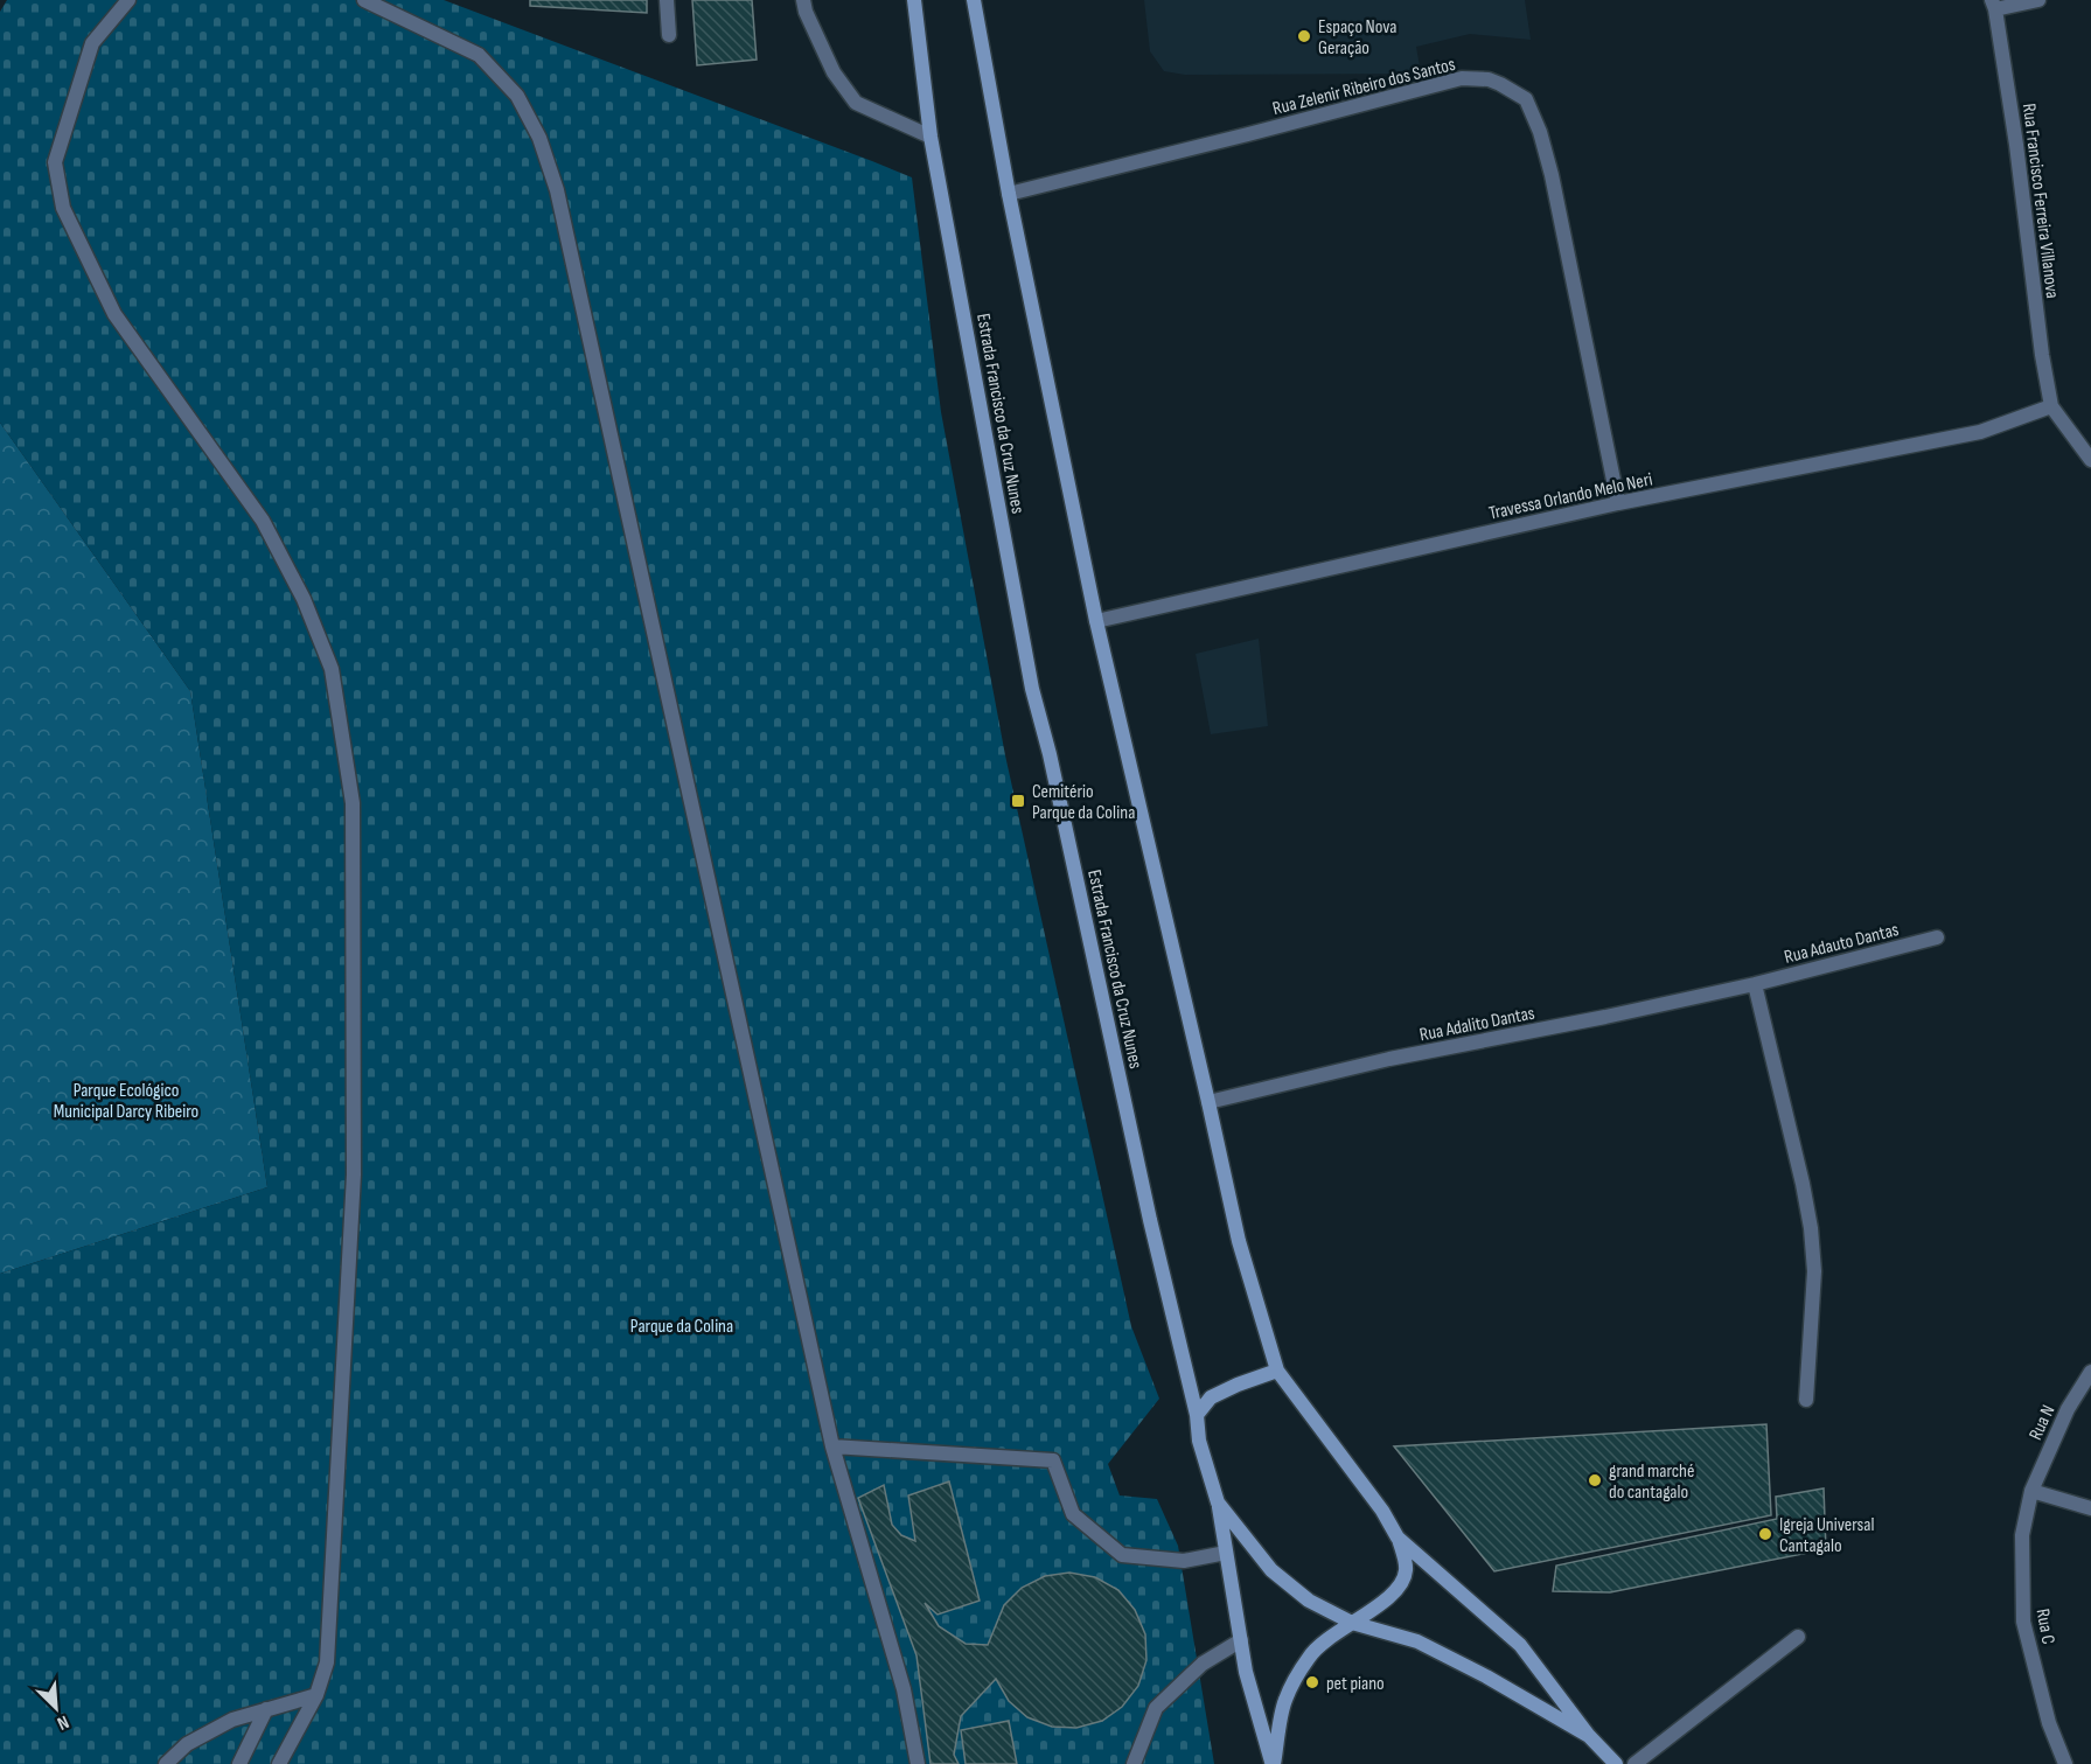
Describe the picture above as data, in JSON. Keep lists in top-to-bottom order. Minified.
{"streets":{"main road":["Estrada Francisco da Cruz Nunes"],"street":["Rua Zelenir Ribeiro dos Santos","Rua Francisco Ferreira Villanova","Travessa Orlando Melo Neri","Rua Adauto Dantas","Rua Adalito Dantas","Rua N","Rua C"]},"crossings":[["Rua Zelenir Ribeiro dos Santos","Estrada Francisco da Cruz Nunes"],["Rua Zelenir Ribeiro dos Santos","Travessa Orlando Melo Neri"],["Rua Francisco Ferreira Villanova","Travessa Orlando Melo Neri"],["Estrada Francisco da Cruz Nunes","Travessa Orlando Melo Neri"],["Estrada Francisco da Cruz Nunes","Rua Adalito Dantas"],["Rua Adauto Dantas","Rua Adalito Dantas"],["Rua N","Rua C"]],"parks":["Parque Ecológico Municipal Darcy Ribeiro","Parque da Colina"],"places":{"other":["Espaço Nova Geração","grand marché do cantagalo","Igreja Universal Cantagalo","pet piano"],"transit":["Cemitério Parque da Colina"]},"north":"bottom right"}
